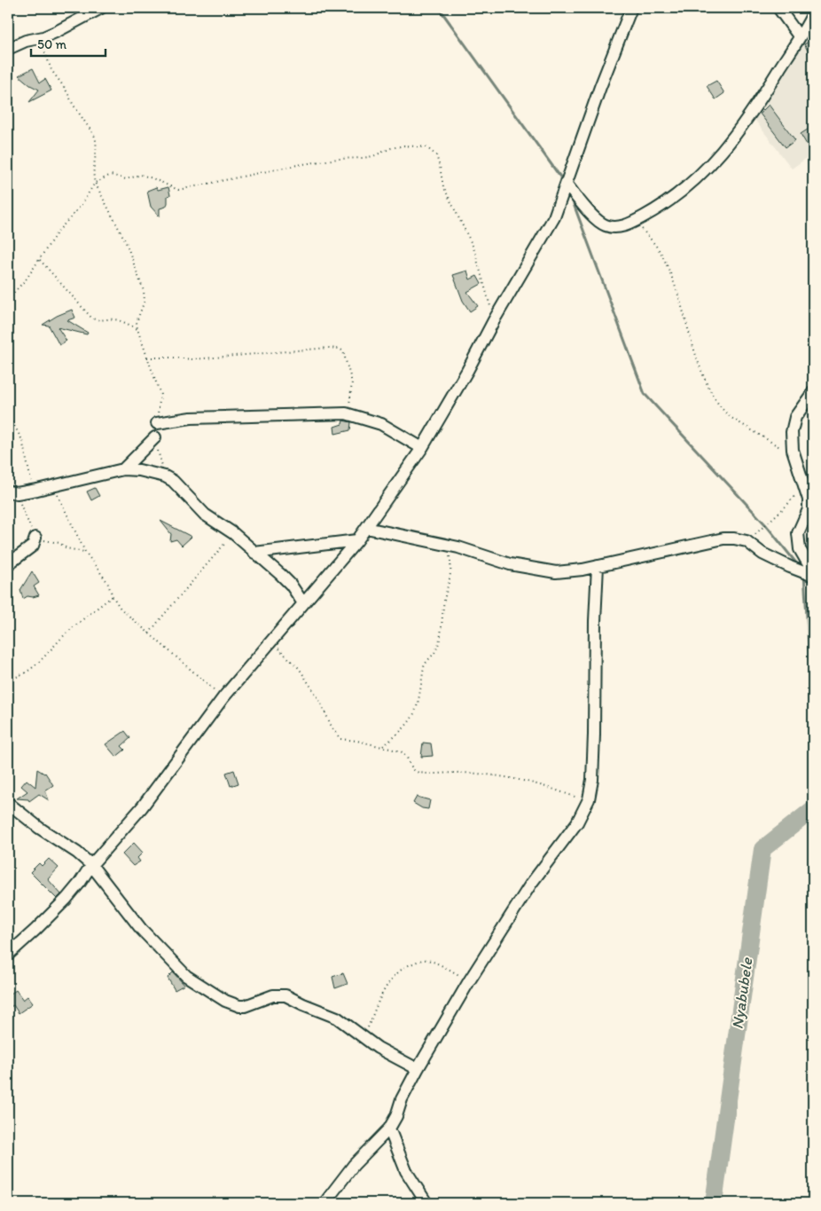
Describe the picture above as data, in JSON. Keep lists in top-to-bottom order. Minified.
{"water":["Nyabubele"],"scale_bar":"50 m"}
